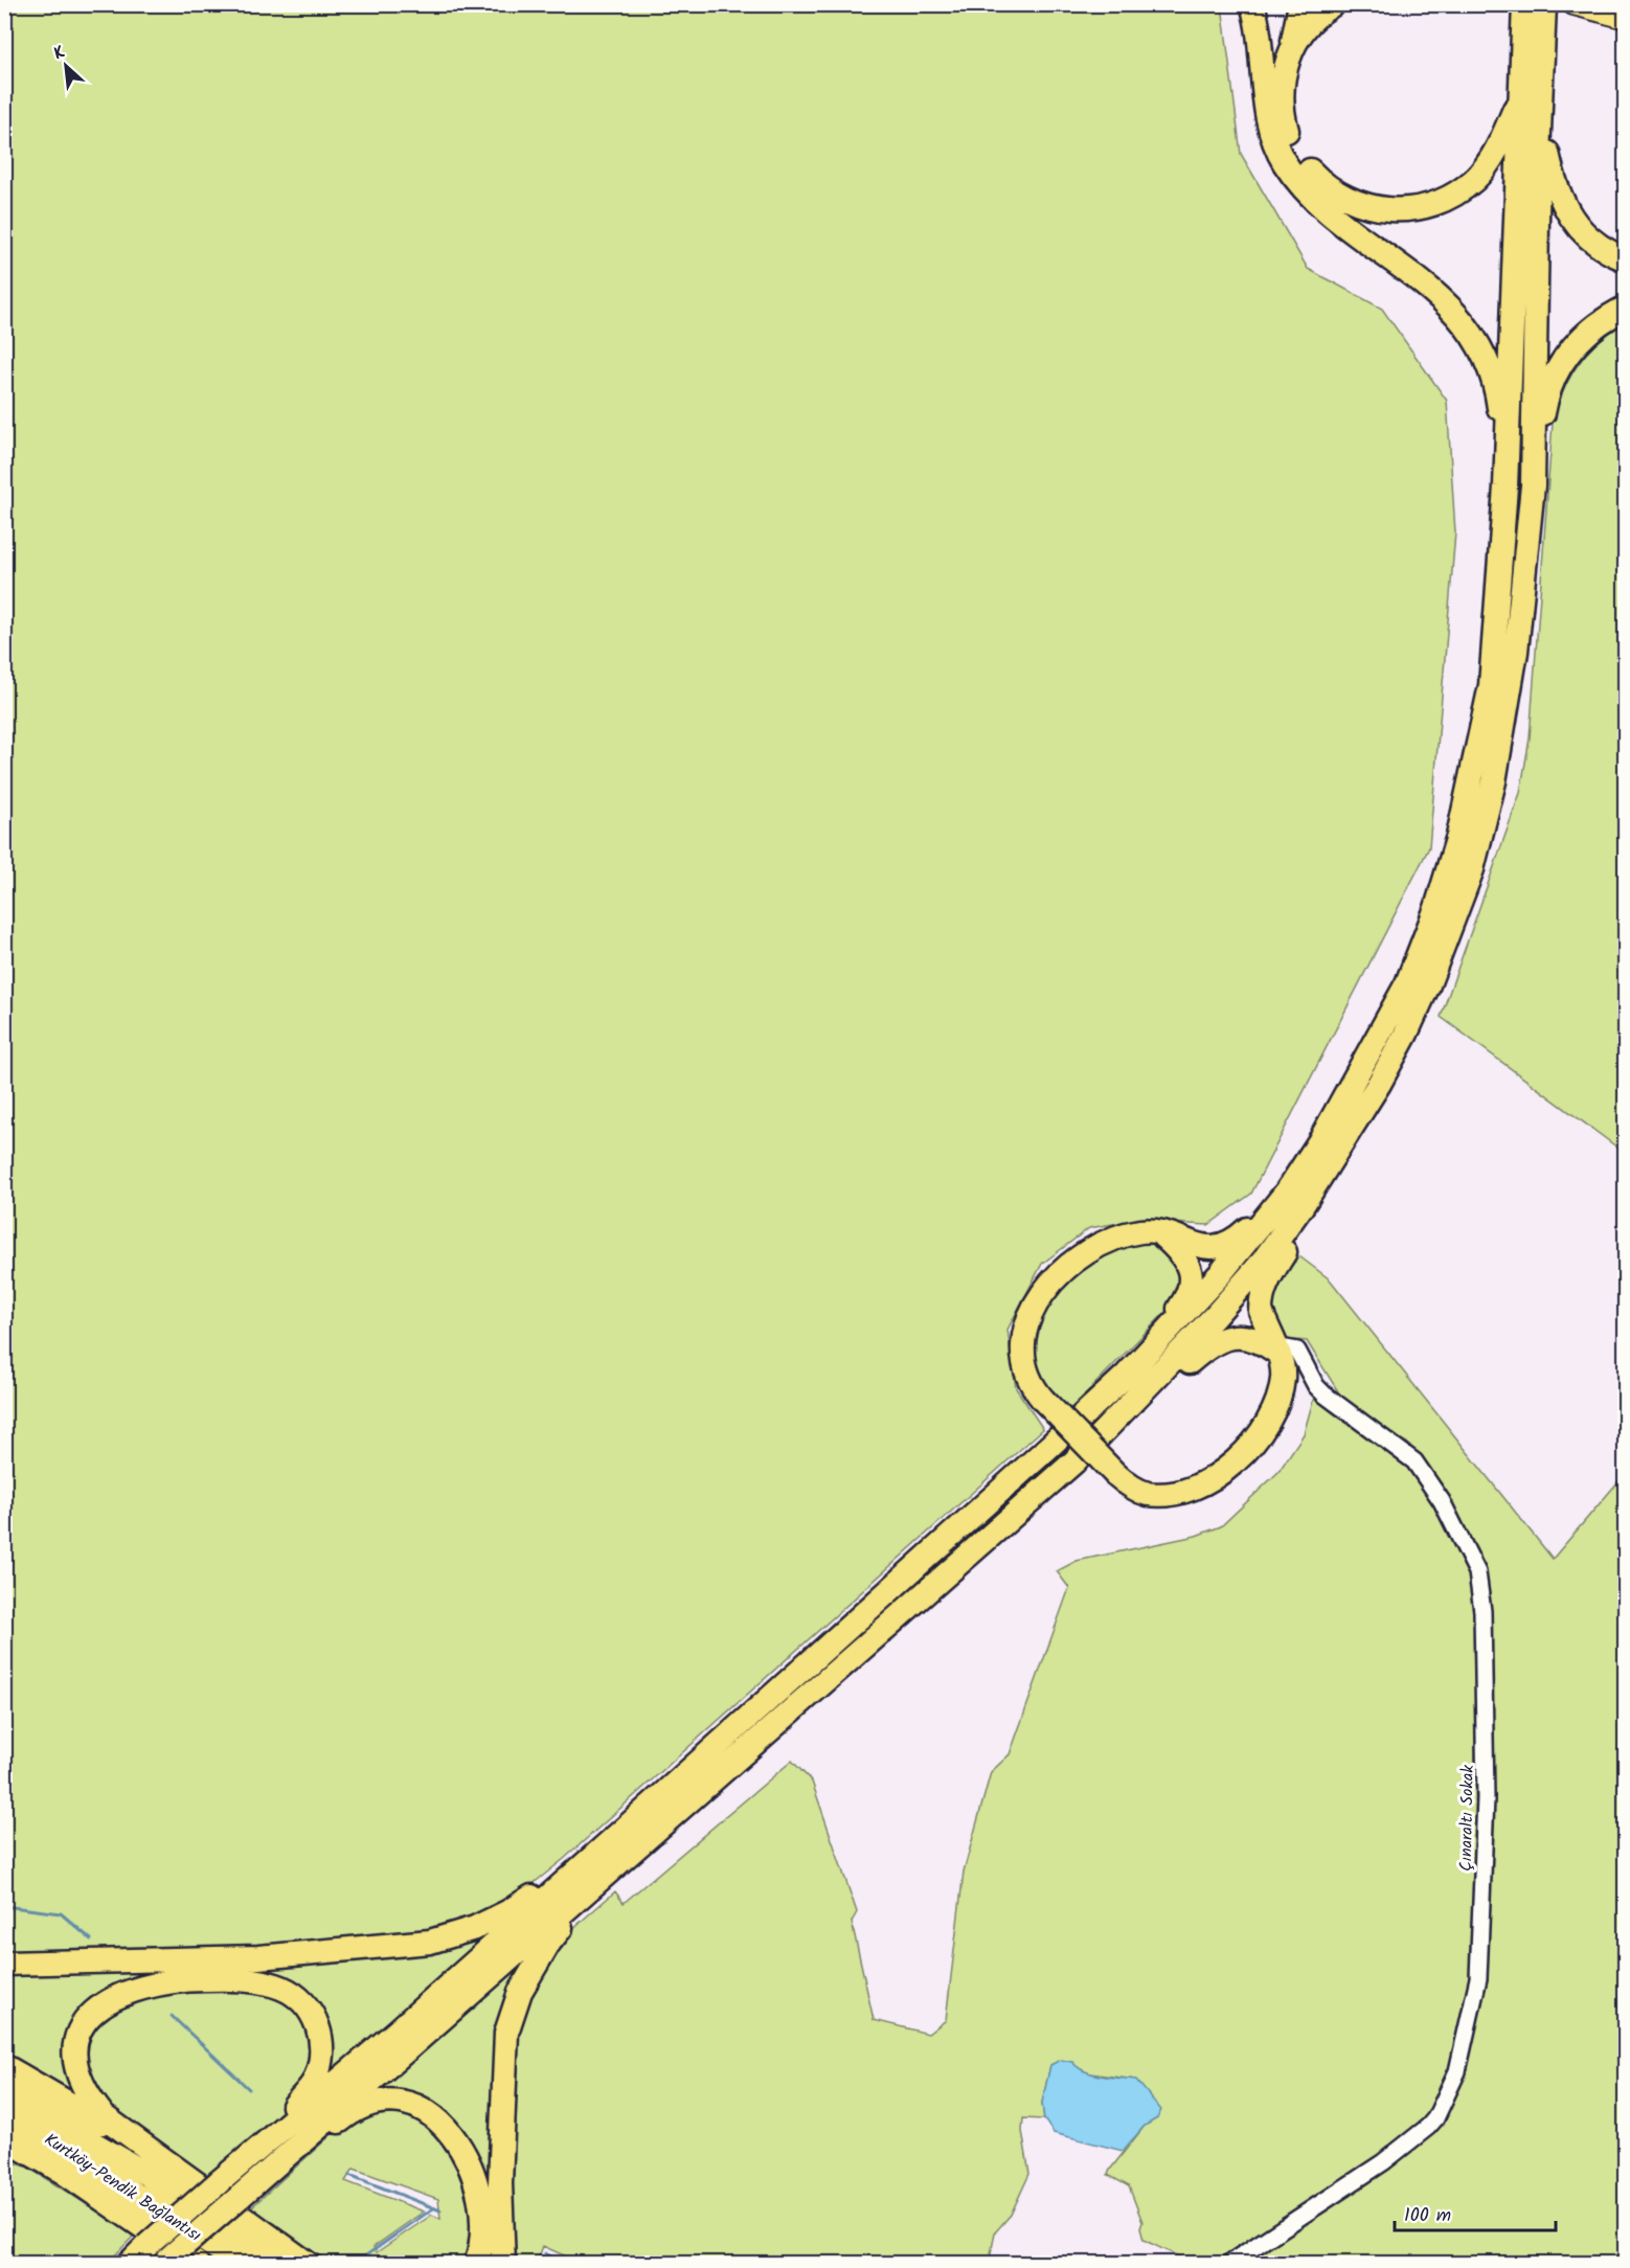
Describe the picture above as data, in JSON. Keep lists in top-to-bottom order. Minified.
{"streets":{"highway":["Kurtköy-Pendik Bağlantısı"],"street":["Çınaraltı Sokak"]},"scale_bar":"100 m","north":"top left"}
